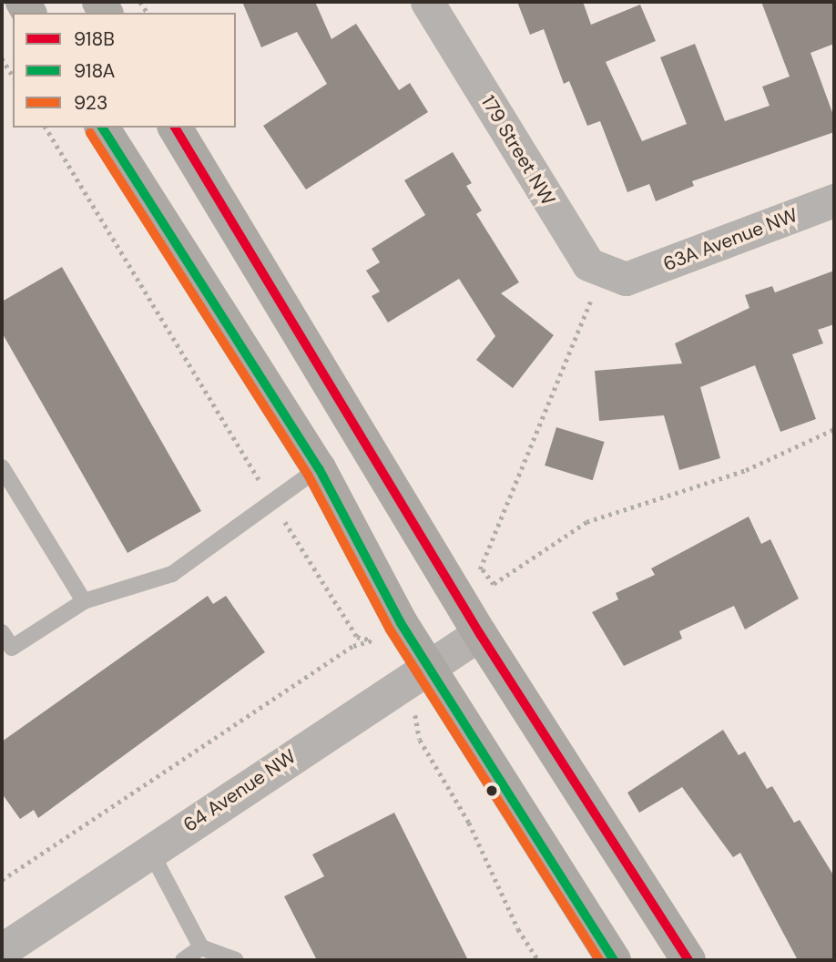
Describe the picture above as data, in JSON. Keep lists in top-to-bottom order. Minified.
{"streets":{"street":["179 Street NW","63A Avenue NW","64 Avenue NW"]},"crossings":[["179 Street NW","63A Avenue NW"]],"lines":["transit line 918B","transit line 918A","transit line 923"],"legend":["918B","918A","923"]}
